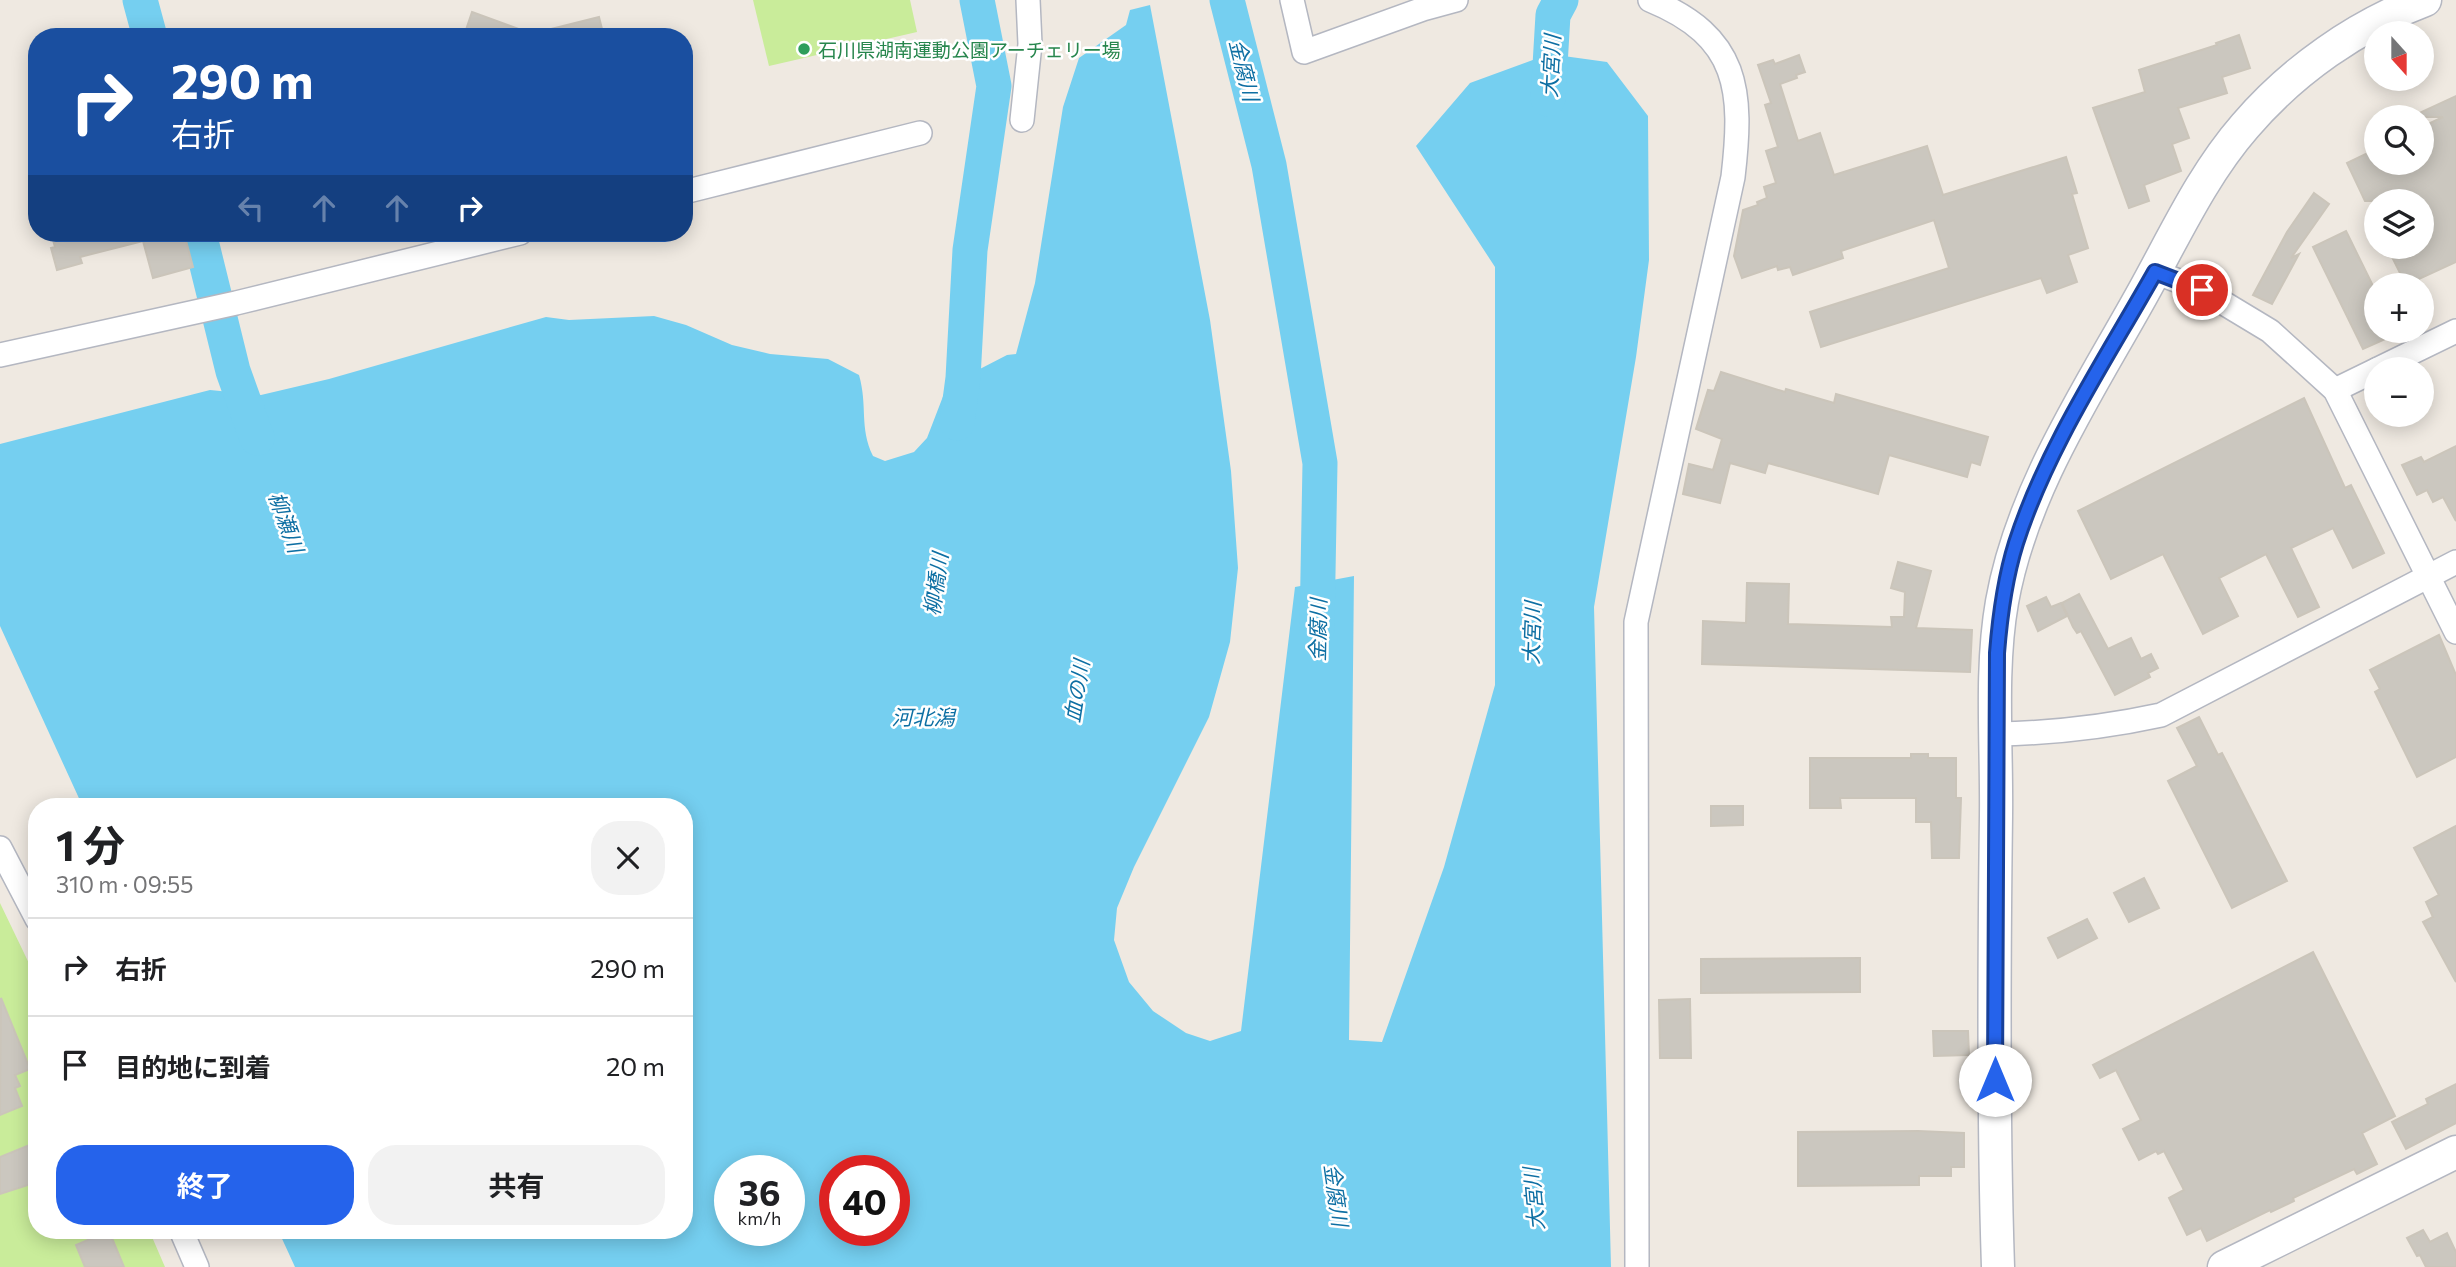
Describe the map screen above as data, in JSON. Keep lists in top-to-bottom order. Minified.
{"water":["大宮川","金腐川","柳瀬川","柳橋川","血の川","河北潟"],"places":["石川県湖南運動公園アーチェリー場"],"north":"bottom","page":{"map_buttons":["+","−"],"turn":["290 m","右折"],"heading":["1 分","310 m · 09:55"],"list":[{"name":"右折","value":"290 m"},{"name":"目的地に到着","value":"20 m"}],"buttons":["終了","共有"],"speed":"36 km/h","limit":"40"}}
